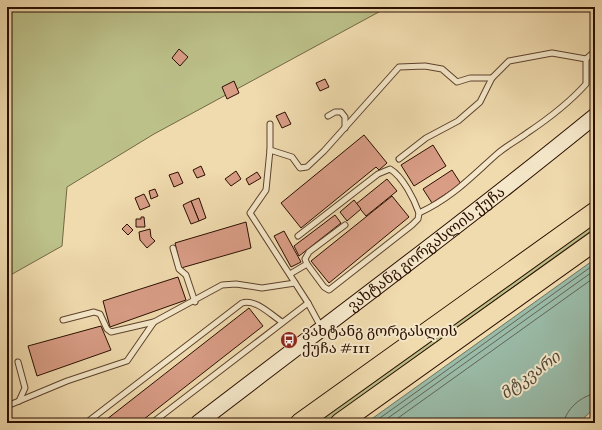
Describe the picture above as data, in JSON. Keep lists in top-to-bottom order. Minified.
{"streets":{"street":["ვახტანგ გორგასლის ქუჩა"]},"water":["მტკვარი"],"places":{"bus stop":["ვახტანგ გორგასლის ქუჩა #111"]}}
